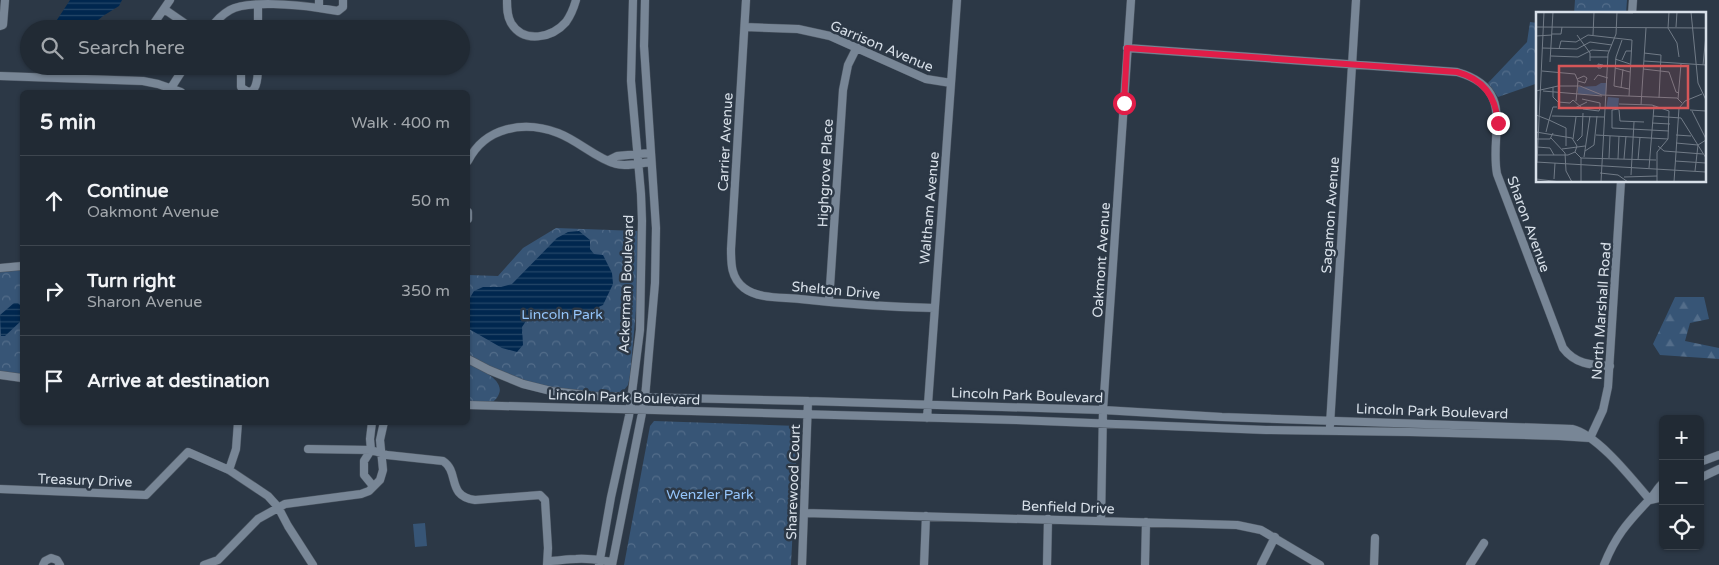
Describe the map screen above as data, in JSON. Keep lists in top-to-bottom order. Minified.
{"streets":{"street":["Garrison Avenue","Carrier Avenue","Highgrove Place","Waltham Avenue","Sagamon Avenue","Sharon Avenue","Oakmont Avenue","Ackerman Boulevard","Shelton Drive","North Marshall Road","Lincoln Park Boulevard","Treasury Drive","Sharewood Court","Benfield Drive"]},"crossings":[["Garrison Avenue","Carrier Avenue"],["Garrison Avenue","Highgrove Place"],["Garrison Avenue","Waltham Avenue"],["Carrier Avenue","Shelton Drive"],["Highgrove Place","Shelton Drive"],["Waltham Avenue","Shelton Drive"],["Waltham Avenue","Lincoln Park Boulevard"],["Sagamon Avenue","Sharon Avenue"],["Sagamon Avenue","Lincoln Park Boulevard"],["Sharon Avenue","Oakmont Avenue"],["Sharon Avenue","North Marshall Road"],["Oakmont Avenue","Lincoln Park Boulevard"],["Oakmont Avenue","Benfield Drive"],["Ackerman Boulevard","Lincoln Park Boulevard"],["North Marshall Road","Lincoln Park Boulevard"],["Lincoln Park Boulevard","Sharewood Court"],["Sharewood Court","Benfield Drive"]],"parks":["Lincoln Park","Wenzler Park"],"page":{"search":"Search here","heading":["5 min","Walk · 400 m"],"list":[["Continue","Oakmont Avenue","50 m"],["Turn right","Sharon Avenue","350 m"],"Arrive at destination"],"map_buttons":["+","−"]}}
